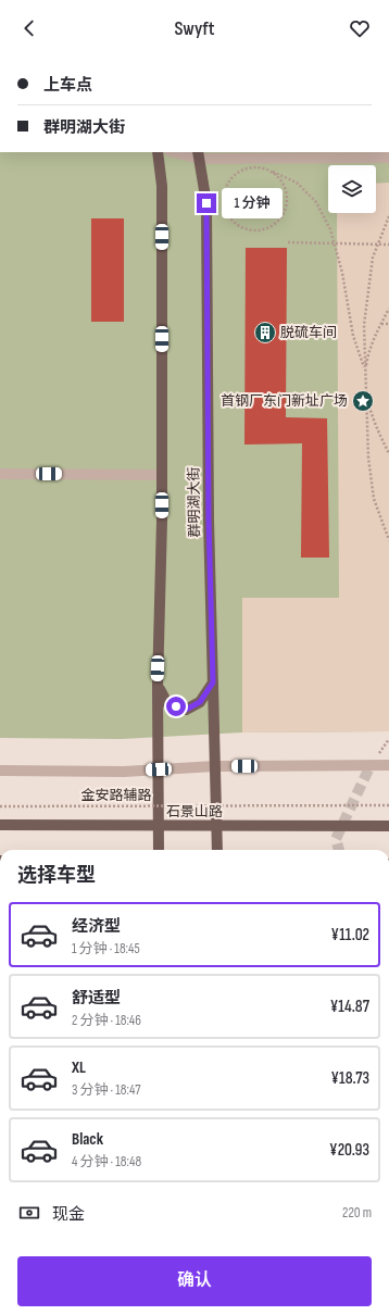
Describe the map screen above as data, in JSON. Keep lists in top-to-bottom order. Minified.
{"streets":{"main road":["群明湖大街","石景山路"],"path":["金安路辅路"]},"places":{"building":["脱硫车间"],"place":["首钢厂东门新址广场"]},"page":{"header":"Swyft","banner":["上车点","群明湖大街"],"bubble":"1 分钟","heading":"选择车型","list":[{"name":"经济型","note":"1 分钟 · 18:45","value":"¥11.02"},{"name":"舒适型","note":"2 分钟 · 18:46","value":"¥14.87"},{"name":"XL","note":"3 分钟 · 18:47","value":"¥18.73"},{"name":"Black","note":"4 分钟 · 18:48","value":"¥20.93"}],"pay":["现金","220 m"],"buttons":"确认"}}
